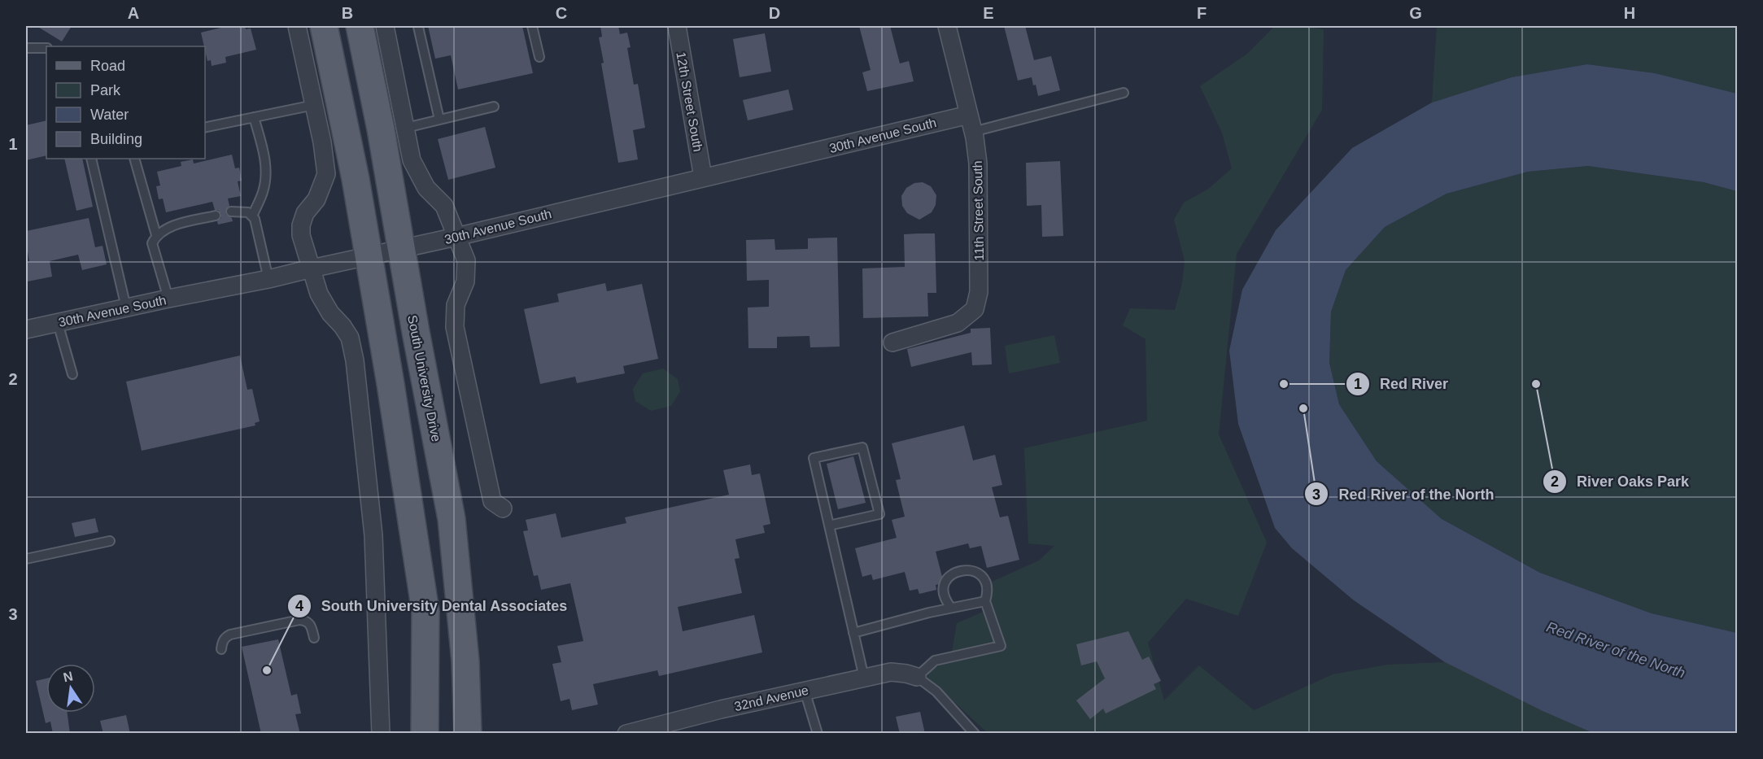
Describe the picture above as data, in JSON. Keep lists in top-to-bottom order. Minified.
{"streets":{"main road":["South University Drive"],"street":["12th Street South","30th Avenue South","11th Street South","32nd Avenue"]},"crossings":[["12th Street South","30th Avenue South"],["30th Avenue South","11th Street South"],["30th Avenue South","South University Drive"]],"water":["Red River of the North"],"places":["Red River","River Oaks Park","Red River of the North","South University Dental Associates"],"legend":["Road","Park","Water","Building"],"north":"top","grid":{"columns":["A","B","C","D","E","F","G","H"],"rows":["1","2","3"]}}
